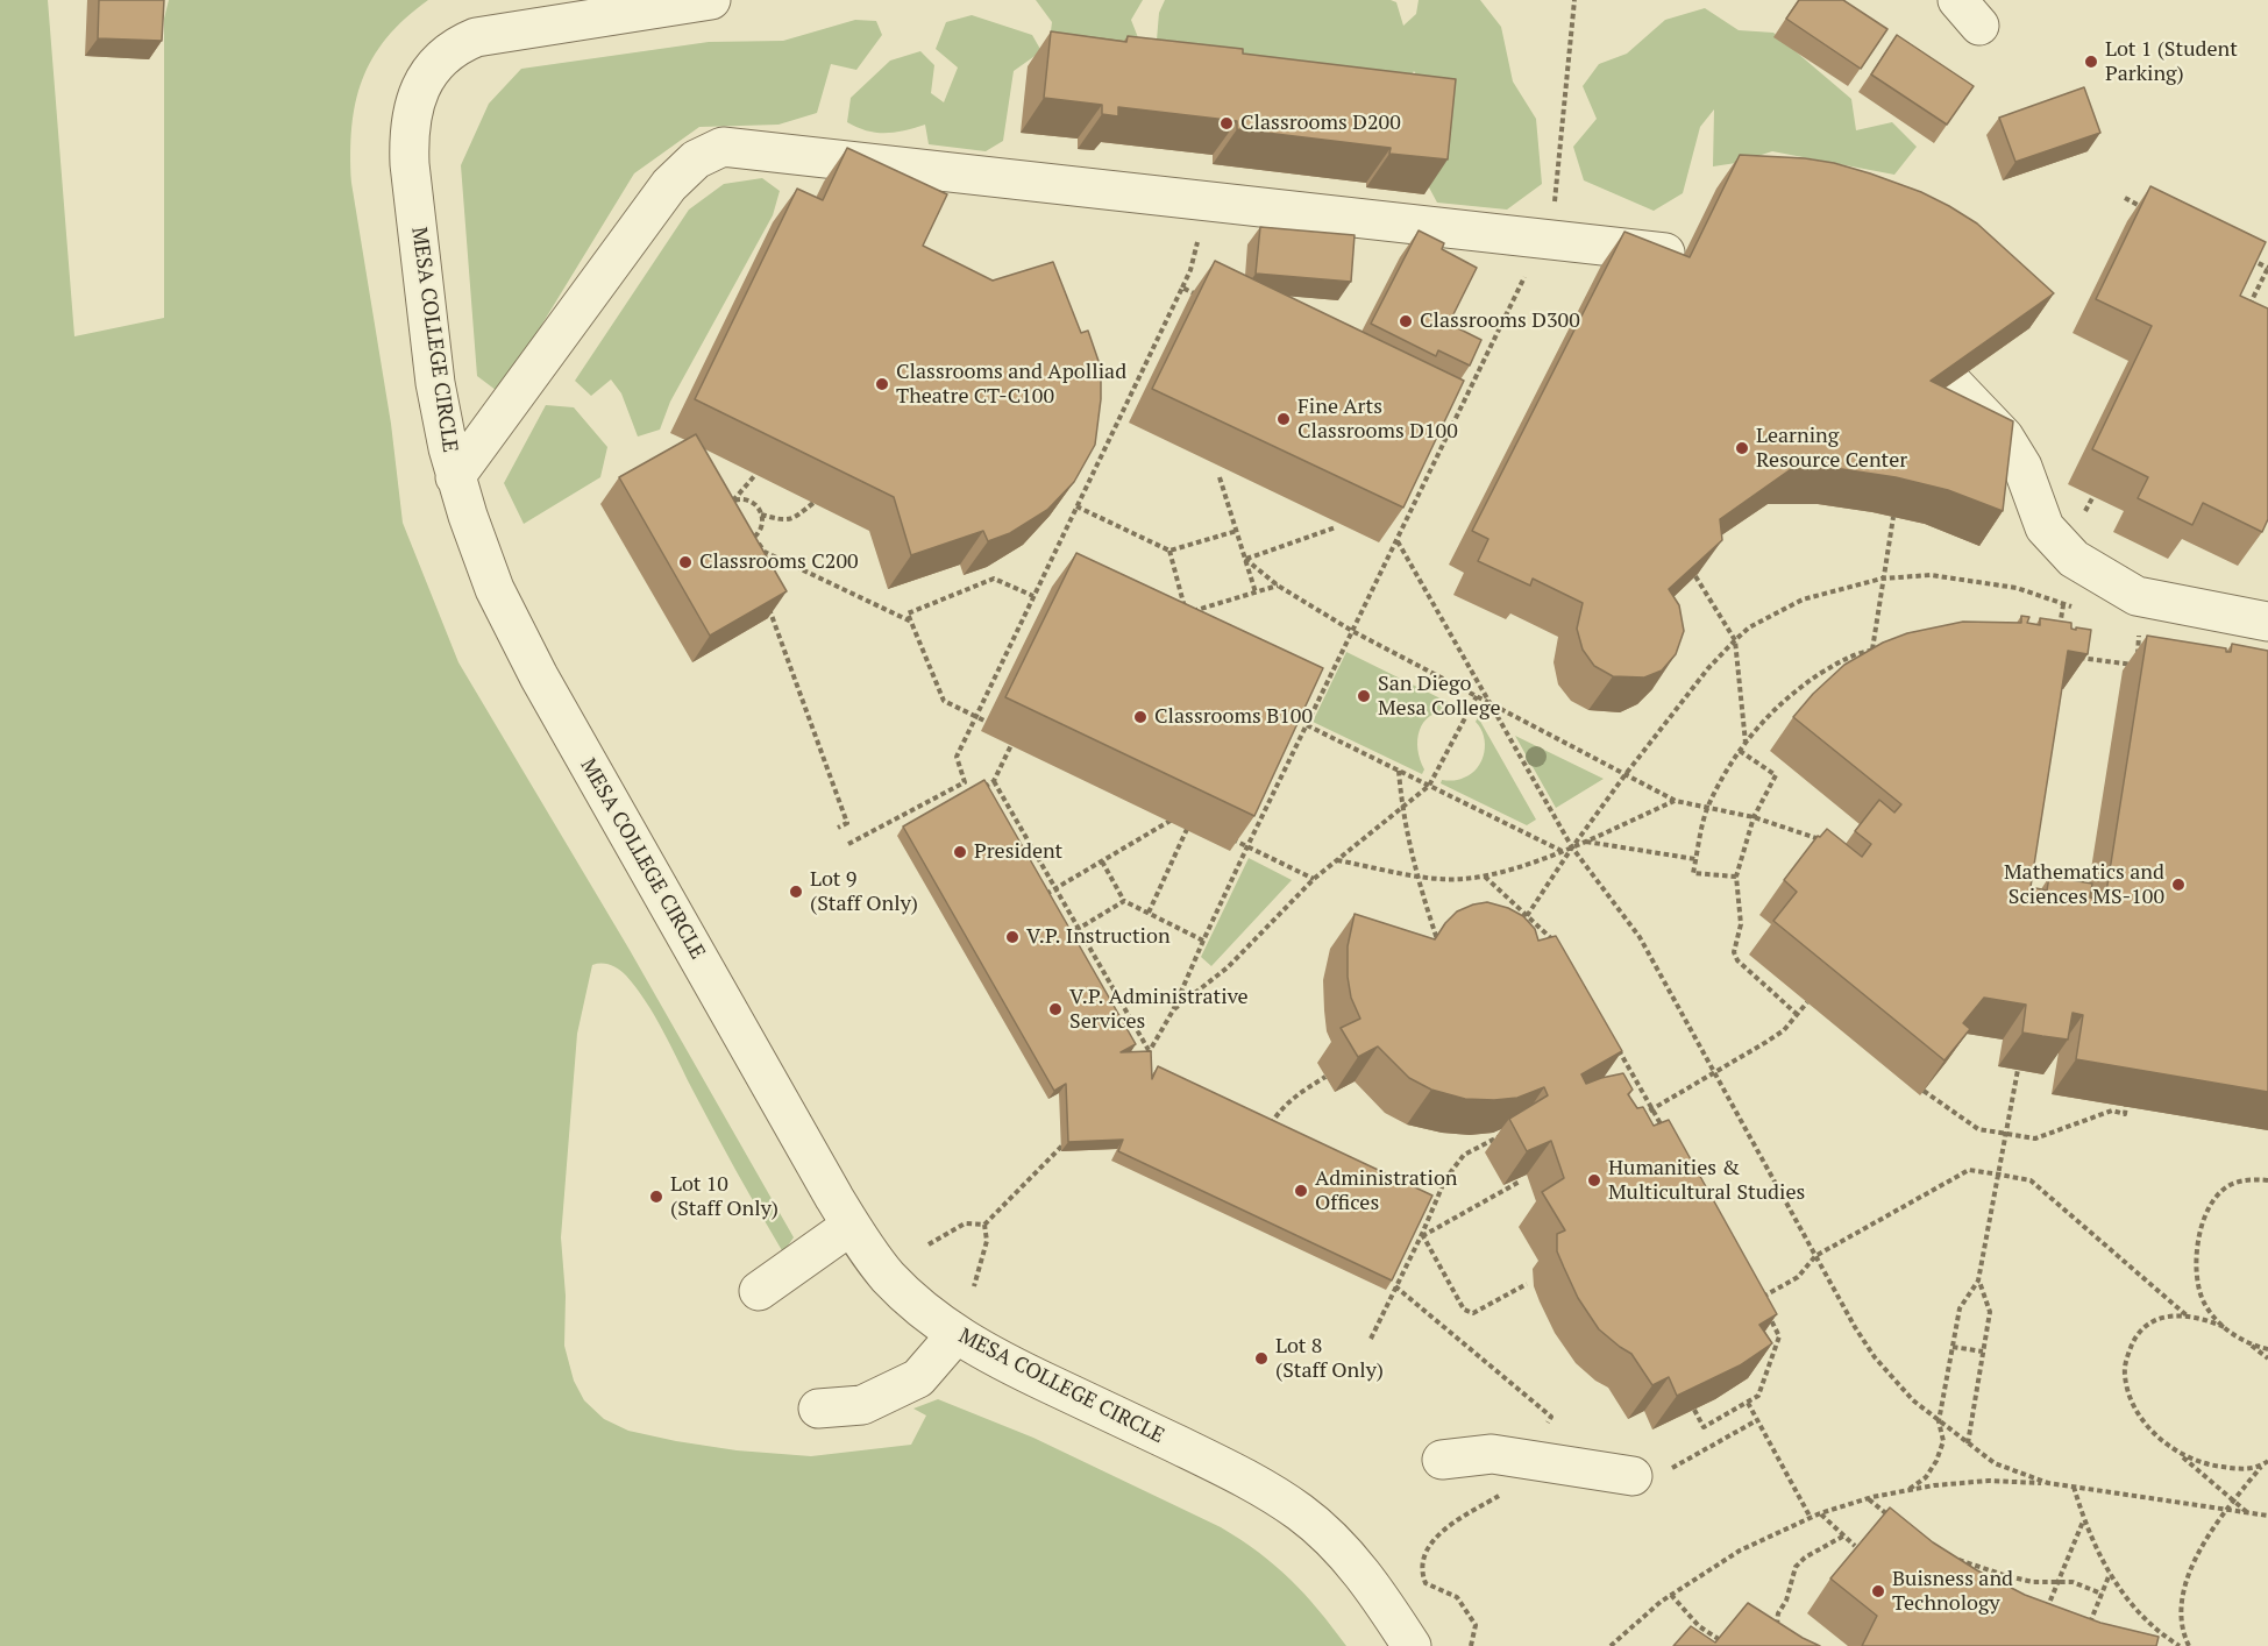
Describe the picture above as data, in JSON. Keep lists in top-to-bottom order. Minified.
{"streets":{"street":["MESA COLLEGE CIRCLE"]},"places":["Lot 1 (Student Parking)","Classrooms D200","Classrooms D300","Classrooms and Apolliad Theatre CT-C100","Fine Arts Classrooms D100","Learning Resource Center","Classrooms C200","San Diego Mesa College","Classrooms B100","President","Mathematics and Sciences MS-100","Lot 9 (Staff Only)","V.P. Instruction","V.P. Administrative Services","Humanities & Multicultural Studies","Administration Offices","Lot 10 (Staff Only)","Lot 8 (Staff Only)","Buisness and Technology"]}
